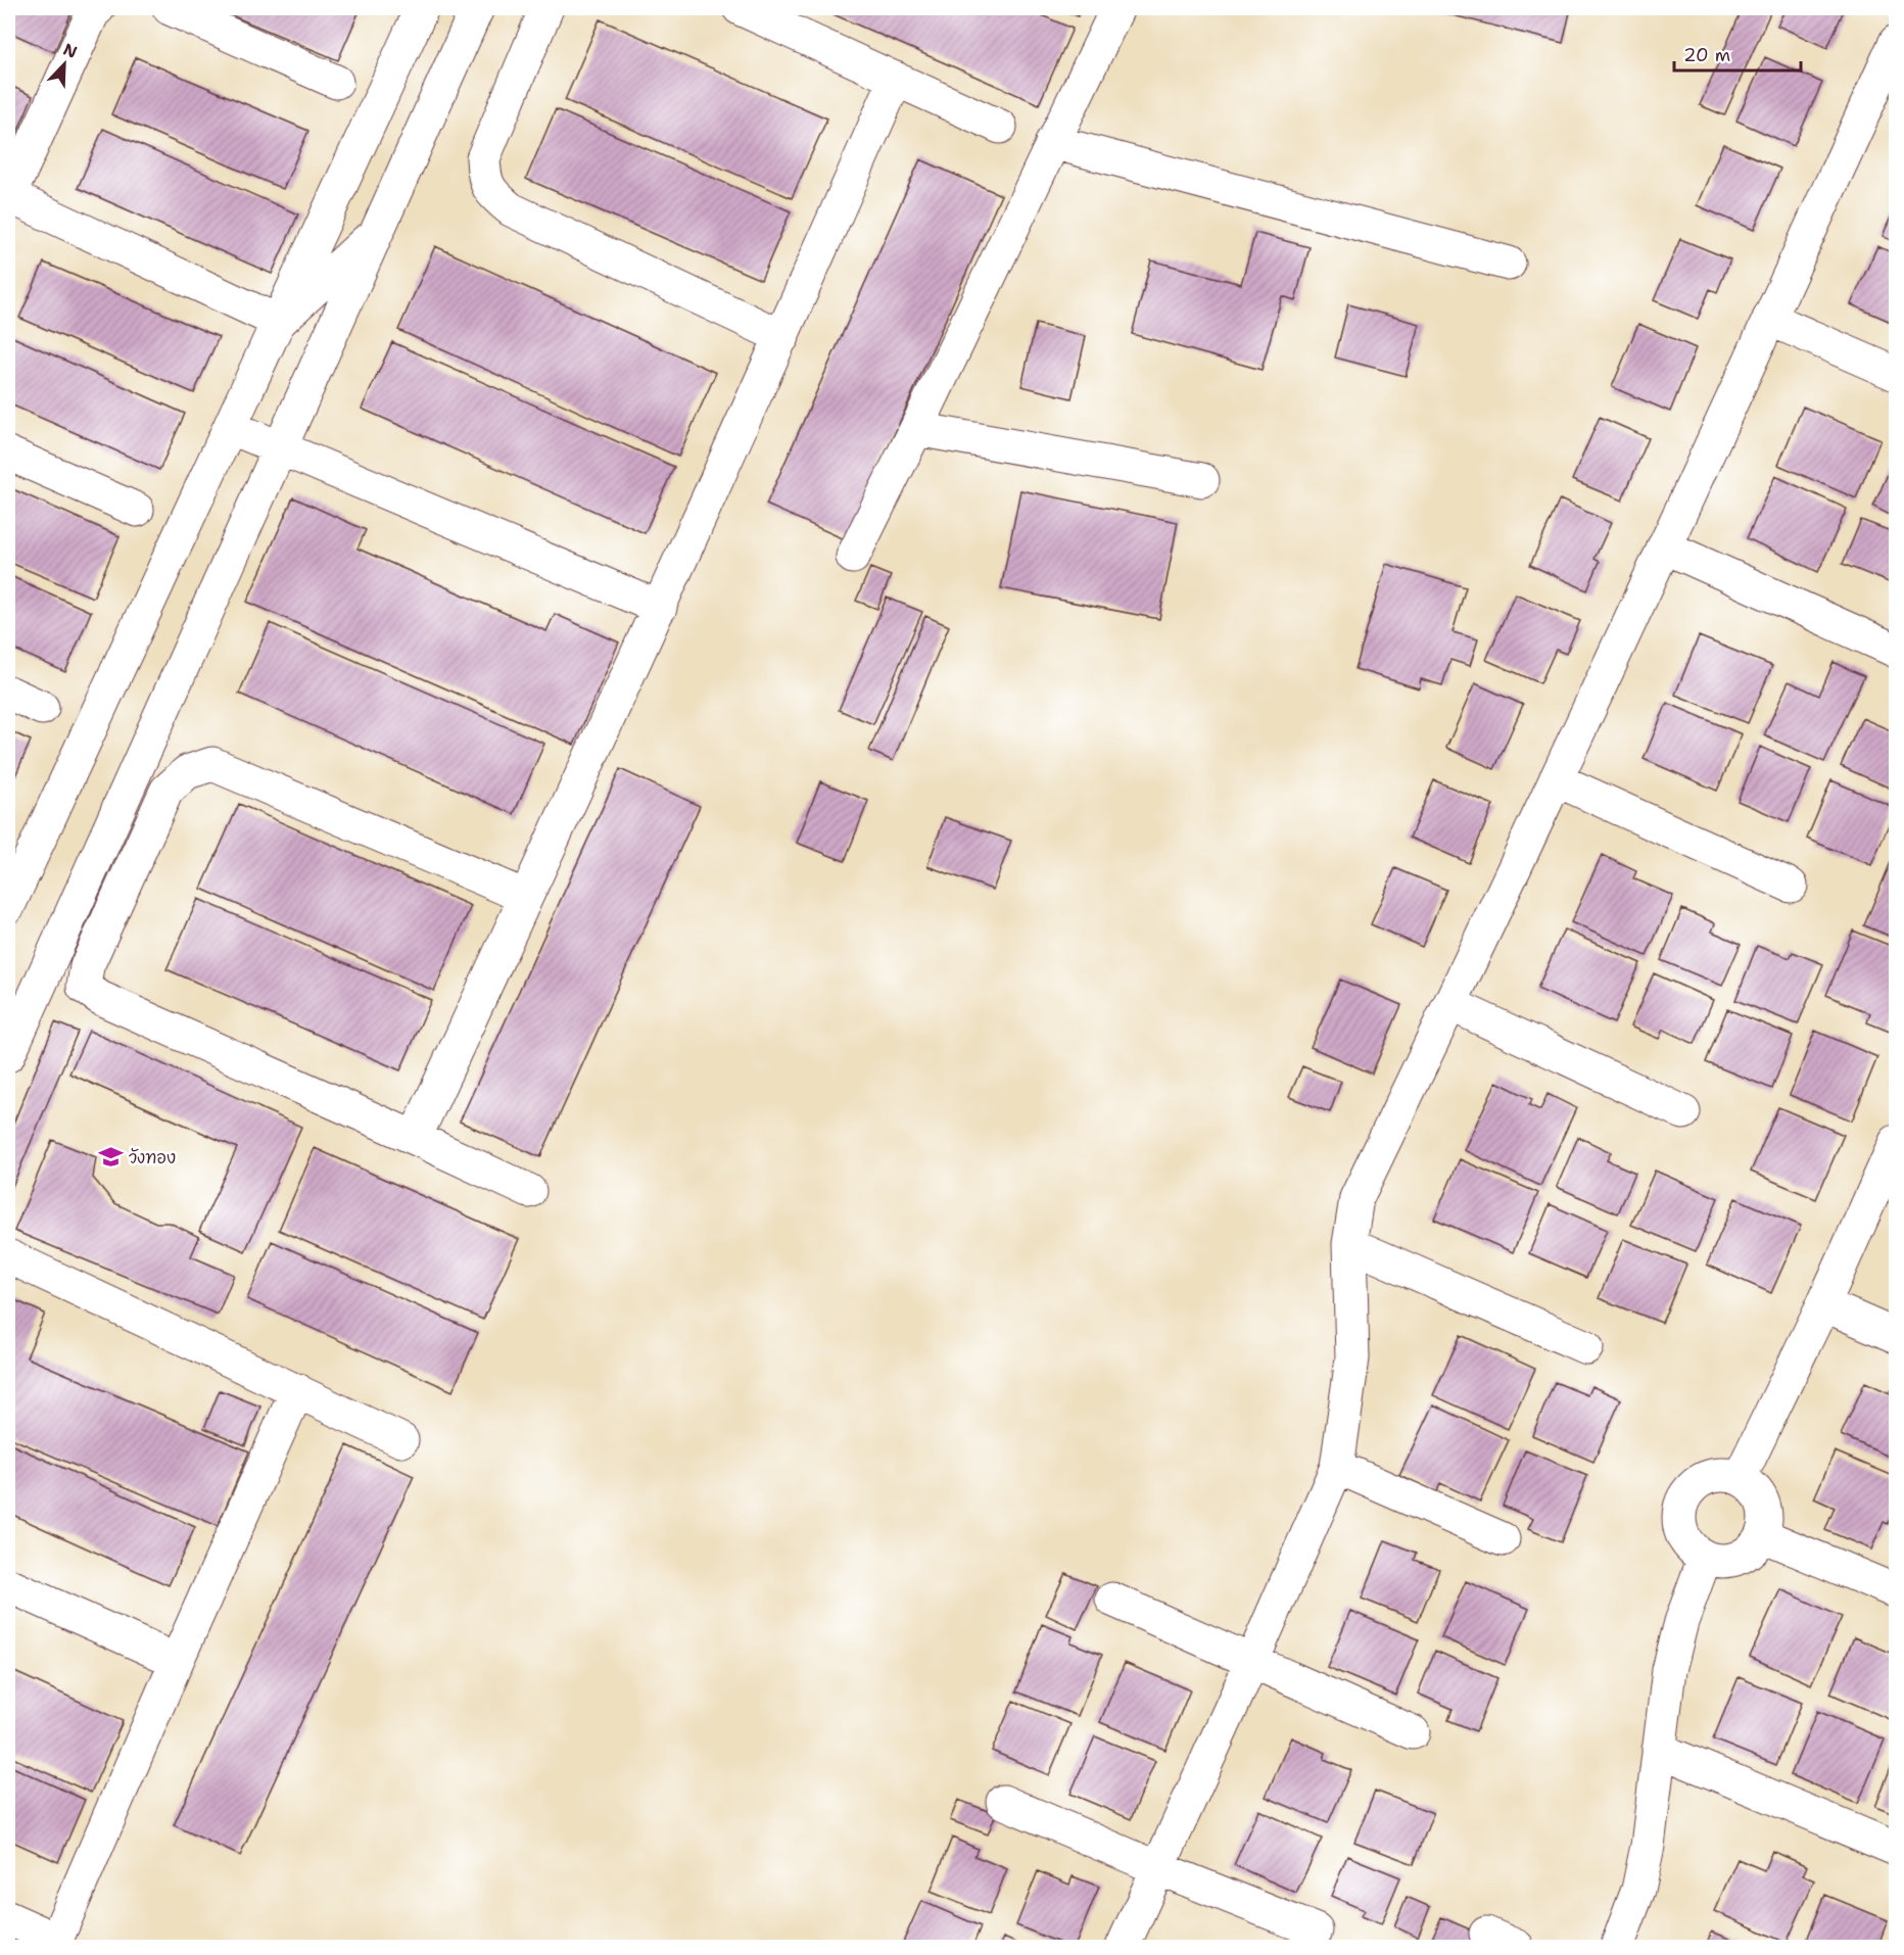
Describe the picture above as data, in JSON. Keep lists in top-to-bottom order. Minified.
{"places":{"school or university":["วังทอง"]},"scale_bar":"20 m","north":"top right"}
